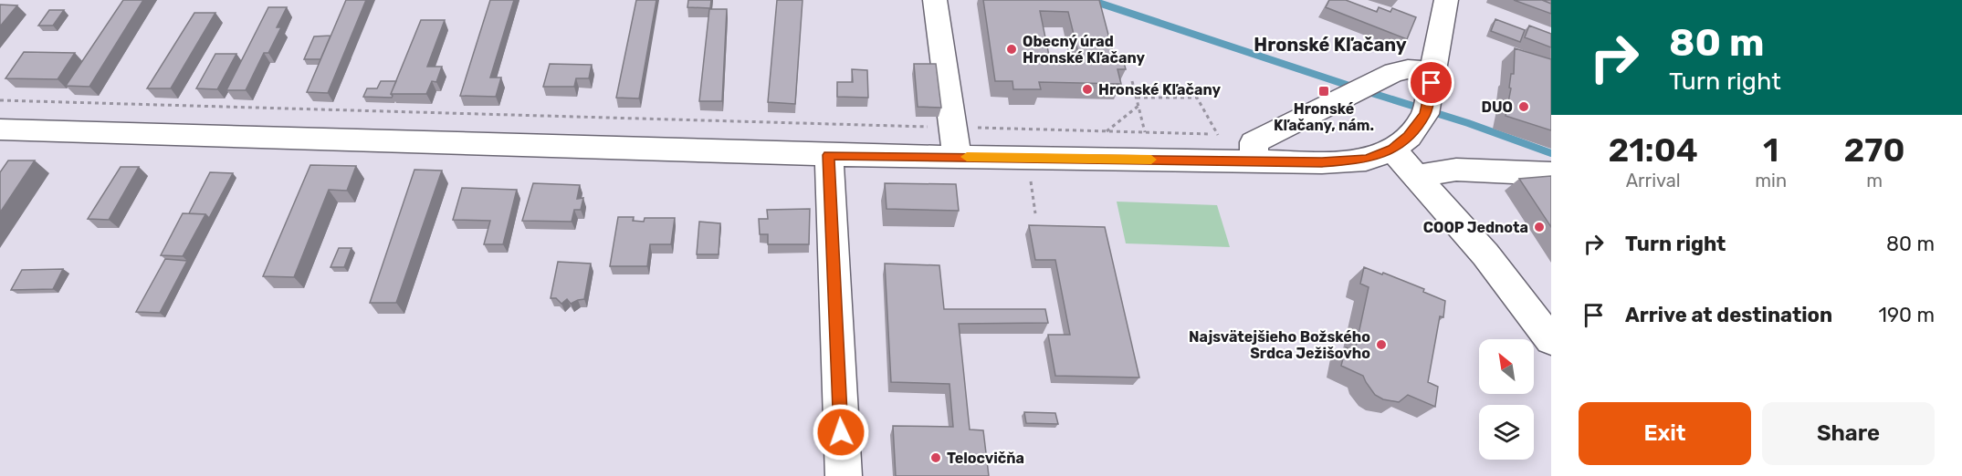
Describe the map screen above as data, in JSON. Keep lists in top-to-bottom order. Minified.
{"districts":["Hronské Kľačany"],"places":{"other":["Obecný úrad Hronské Kľačany","Hronské Kľačany","DUO","COOP Jednota","Najsvätejšieho Božského Srdca Ježišovho","Telocvičňa"],"transit":["Hronské Kľačany, nám."]},"north":"top left","page":{"turn":["80 m","Turn right"],"eta":["21:04","Arrival","1","min","270","m"],"list":[{"name":"Turn right","value":"80 m"},{"name":"Arrive at destination","value":"190 m"}],"buttons":["Exit","Share"]}}
